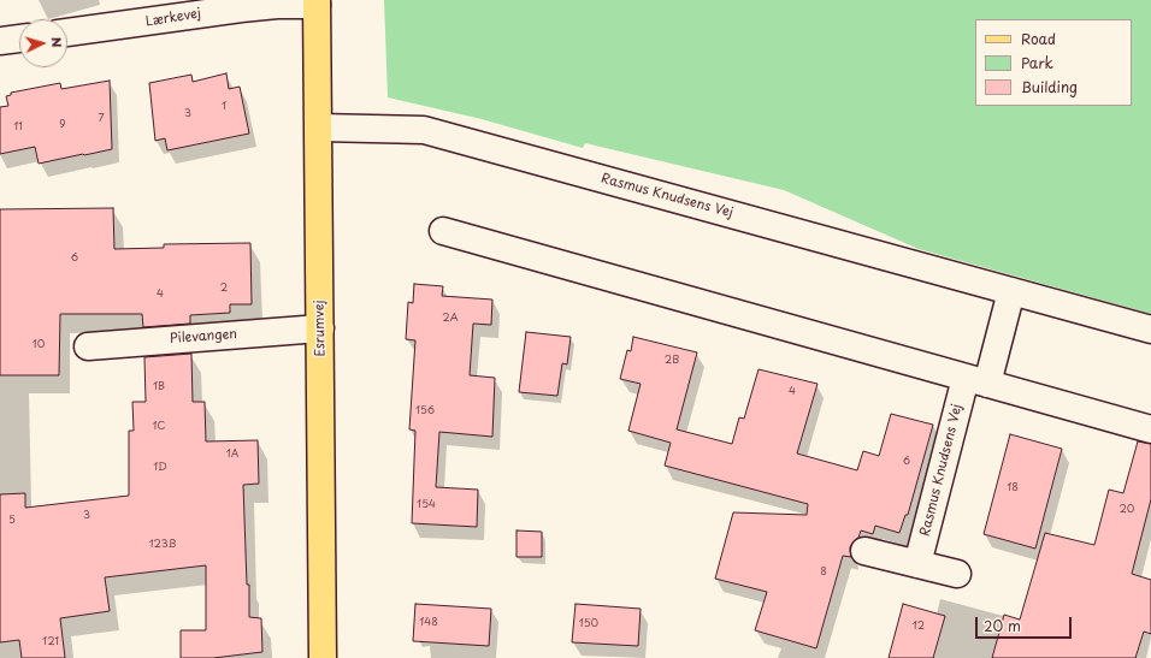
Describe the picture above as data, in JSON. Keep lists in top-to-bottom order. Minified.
{"streets":{"main road":["Esrumvej"],"street":["Lærkevej","Rasmus Knudsens Vej","Pilevangen"]},"crossings":[["Lærkevej","Esrumvej"],["Rasmus Knudsens Vej","Esrumvej"],["Esrumvej","Pilevangen"]],"house_numbers":["1","3","7","9","11","6","2","4","2A","10","2B","1B","4","156","1C","1A","6","1D","18","154","20","3","5","123B","8","148","150","12","121"],"legend":["Road","Park","Building"],"scale_bar":"20 m","north":"right"}
